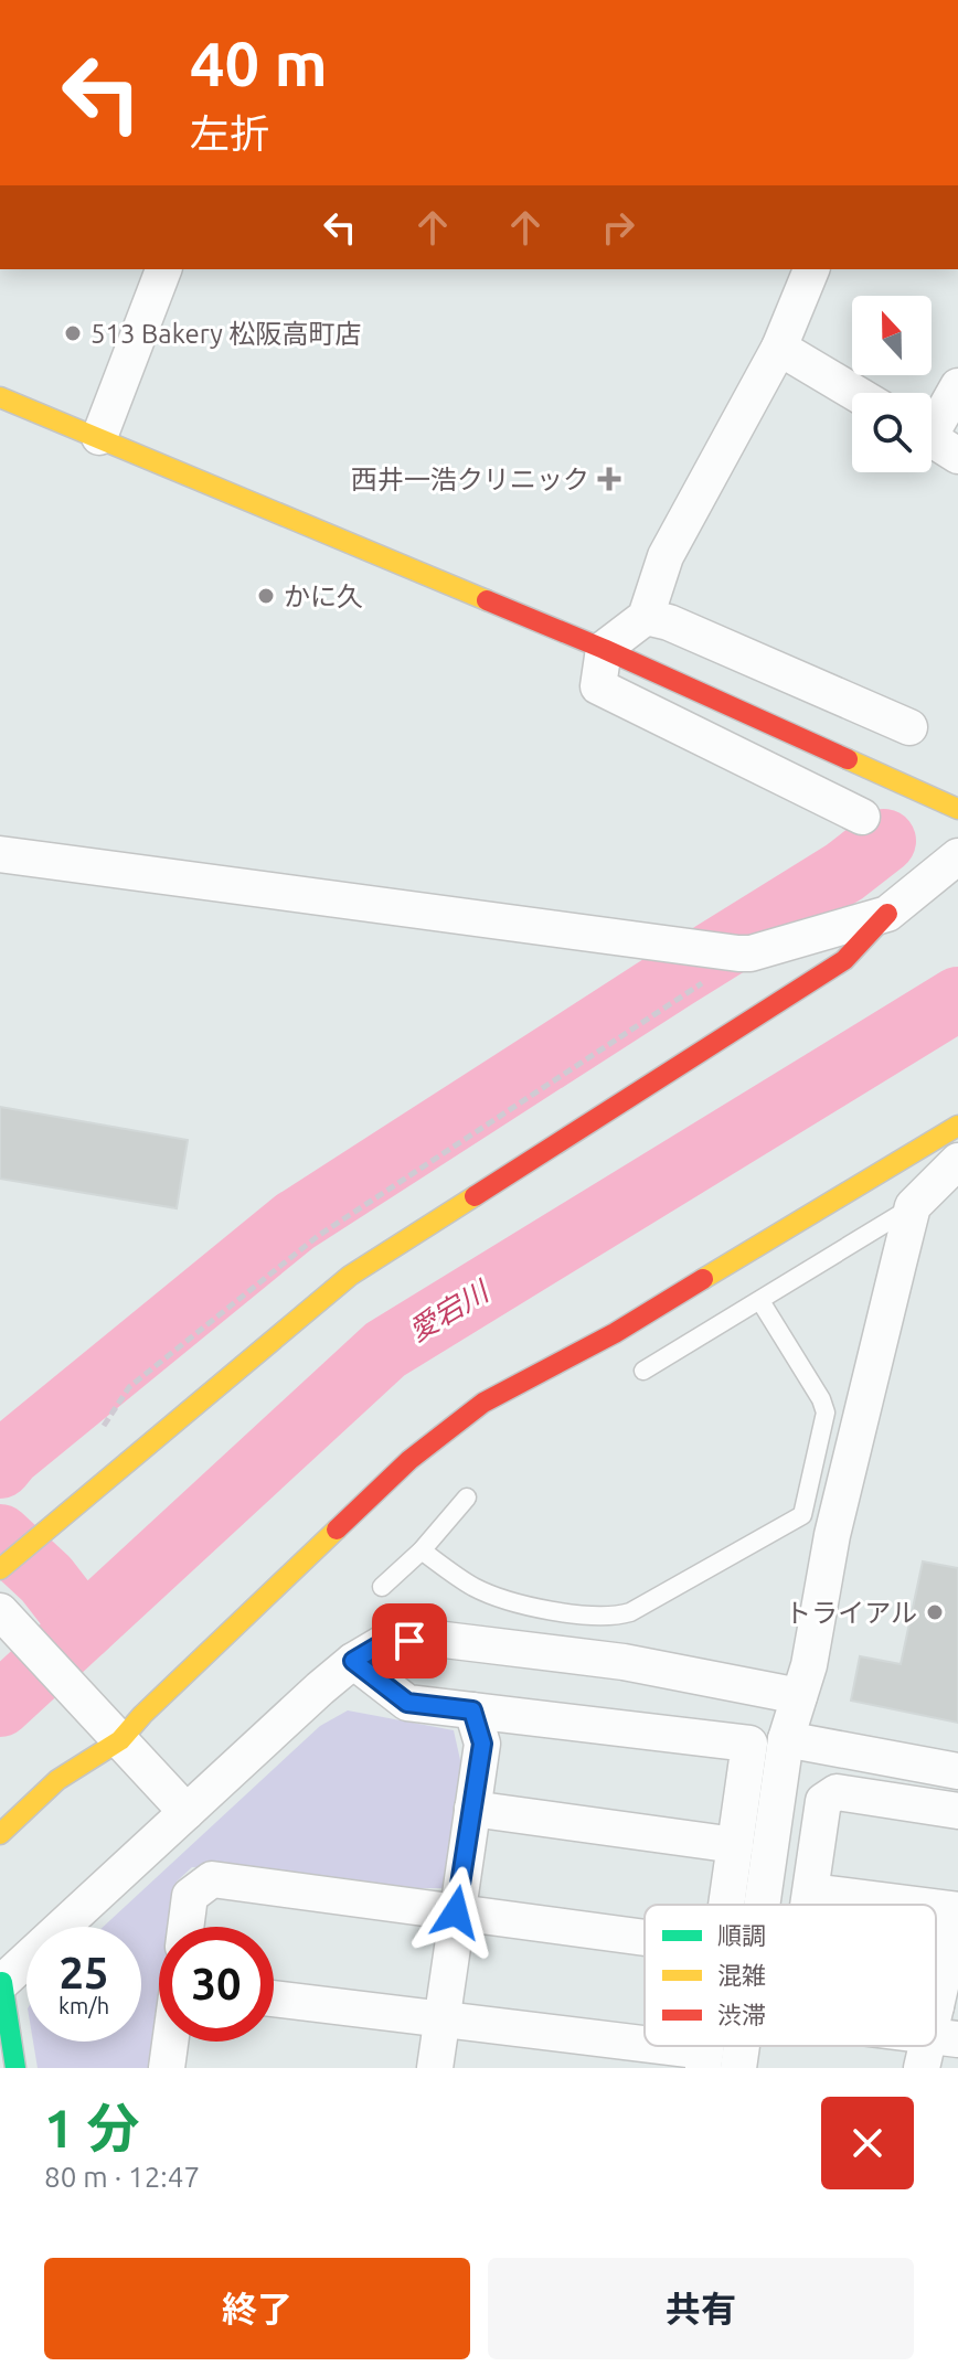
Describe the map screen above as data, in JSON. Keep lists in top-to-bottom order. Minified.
{"water":["愛宕川"],"places":{"other":["513 Bakery 松阪高町店","かに久","トライアル"],"health":["西井一浩クリニック"]},"legend":["順調","混雑","渋滞"],"north":"top","page":{"turn":["40 m","左折"],"speed":"25 km/h","limit":"30","heading":["1 分","80 m · 12:47"],"buttons":["終了","共有"]}}
